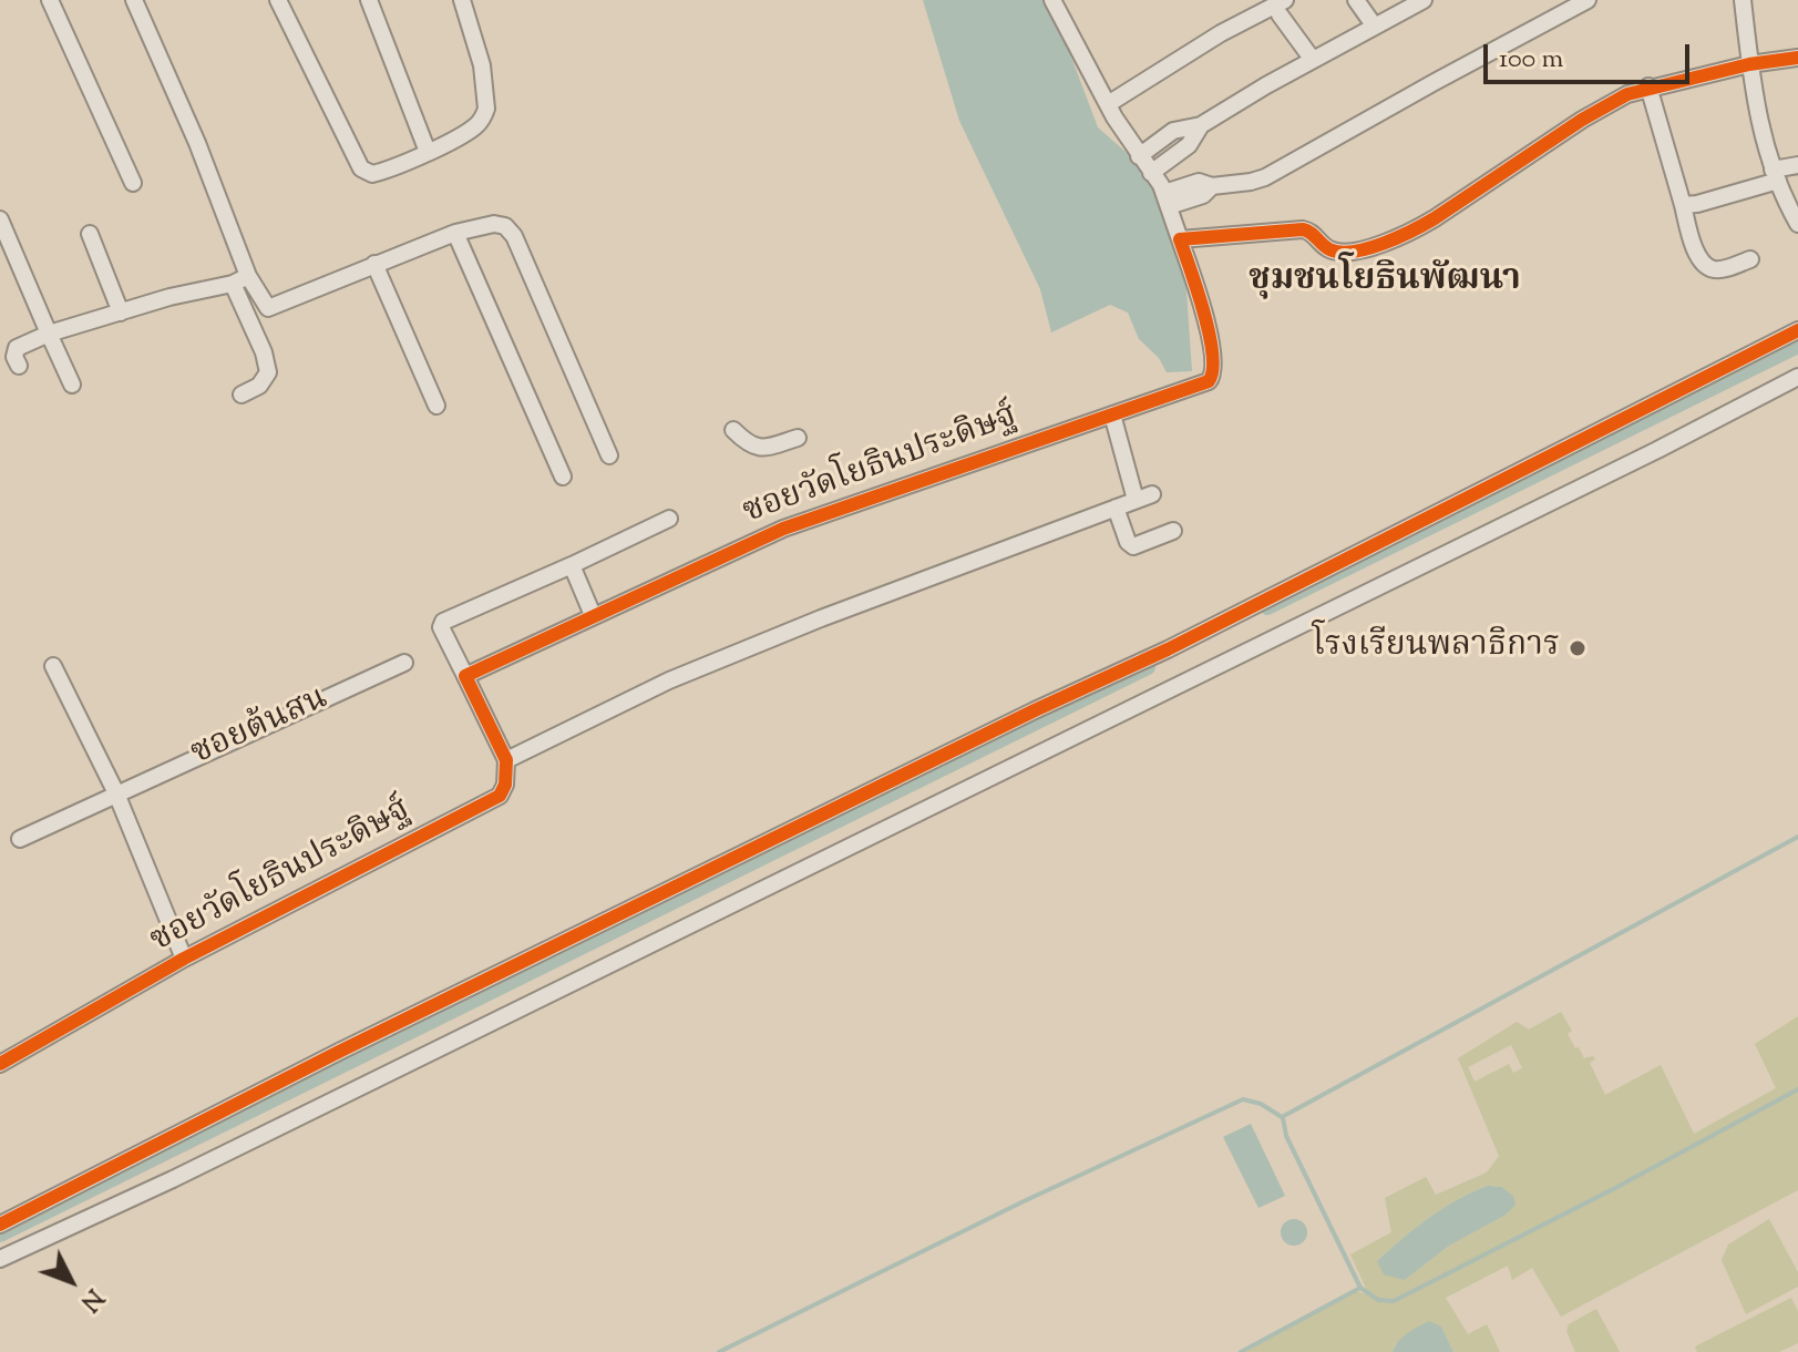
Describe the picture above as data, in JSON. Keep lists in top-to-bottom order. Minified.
{"streets":{"street":["ซอยวัดโยธินประดิษฐ์","ซอยต้นสน"]},"districts":["ชุมชนโยธินพัฒนา"],"places":["โรงเรียนพลาธิการ"],"scale_bar":"100 m","north":"bottom right"}
